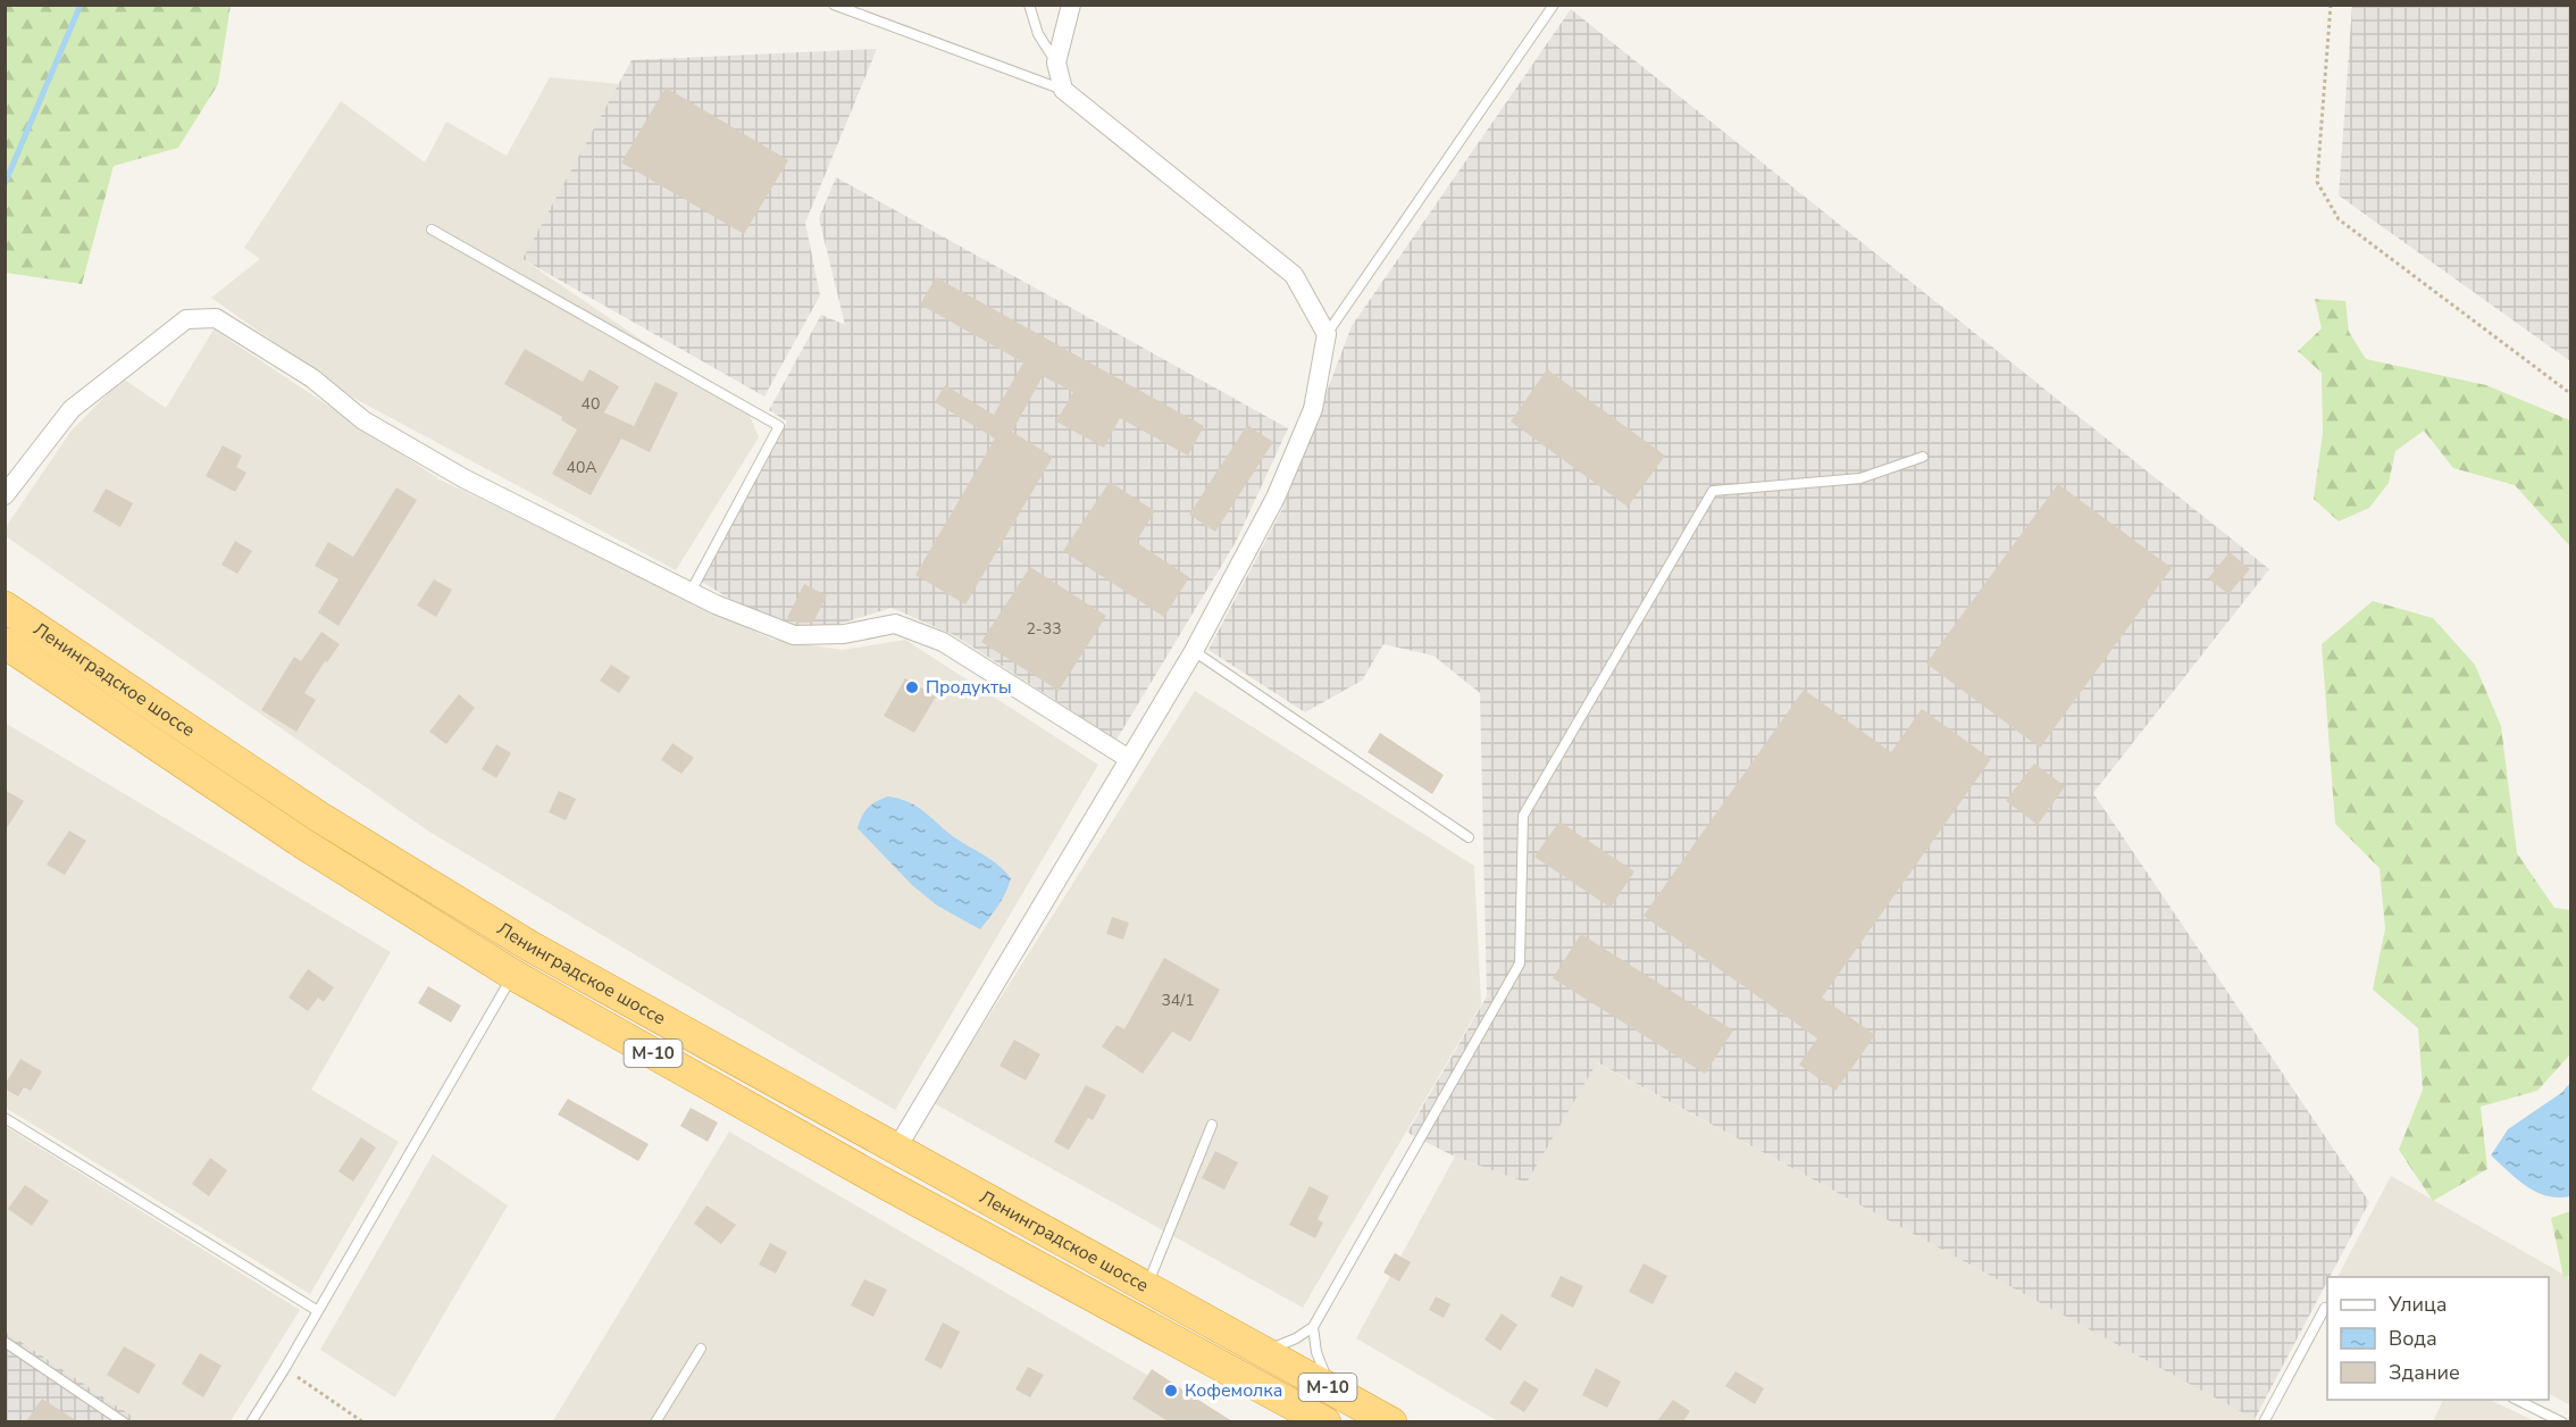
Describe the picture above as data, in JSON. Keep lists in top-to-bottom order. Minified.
{"streets":{"highway":["Ленинградское шоссе","М-10"]},"places":["Продукты","Кофемолка"],"house_numbers":["40","40А","2-33","34/1"],"legend":["Улица","Вода","Здание"]}
